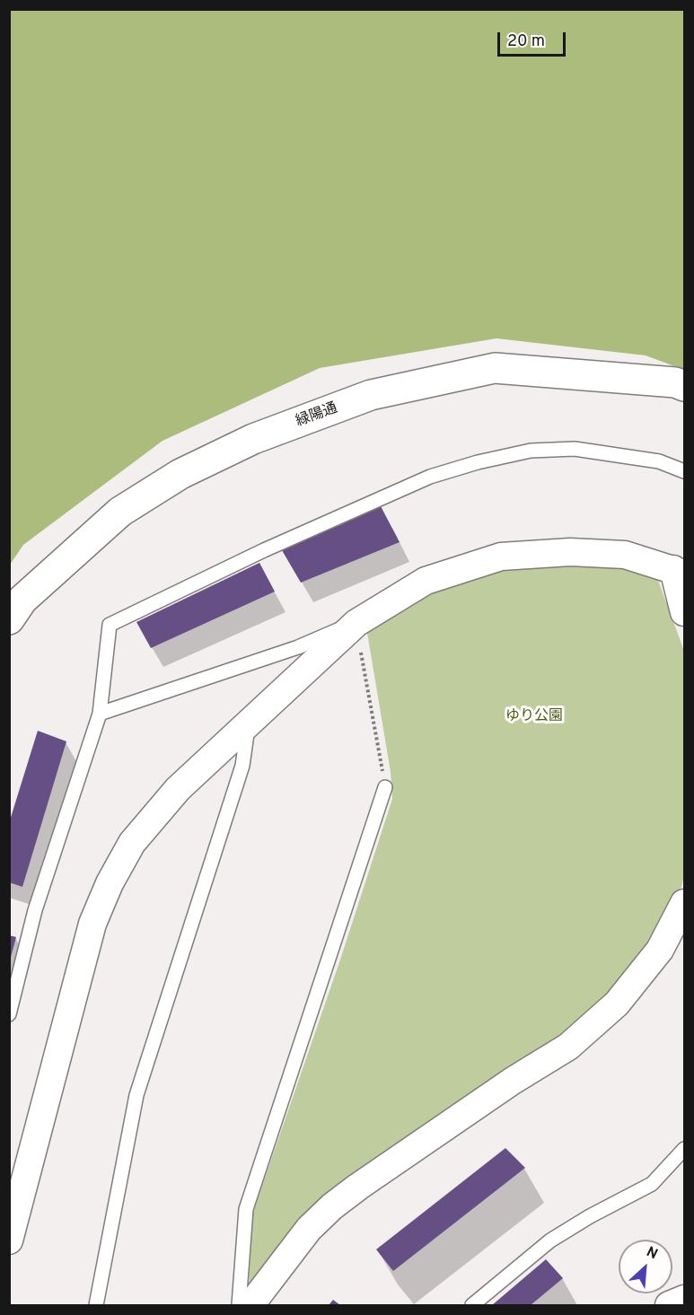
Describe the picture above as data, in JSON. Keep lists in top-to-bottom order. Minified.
{"streets":{"street":["緑陽通"]},"parks":["ゆり公園"],"scale_bar":"20 m","north":"top right"}
